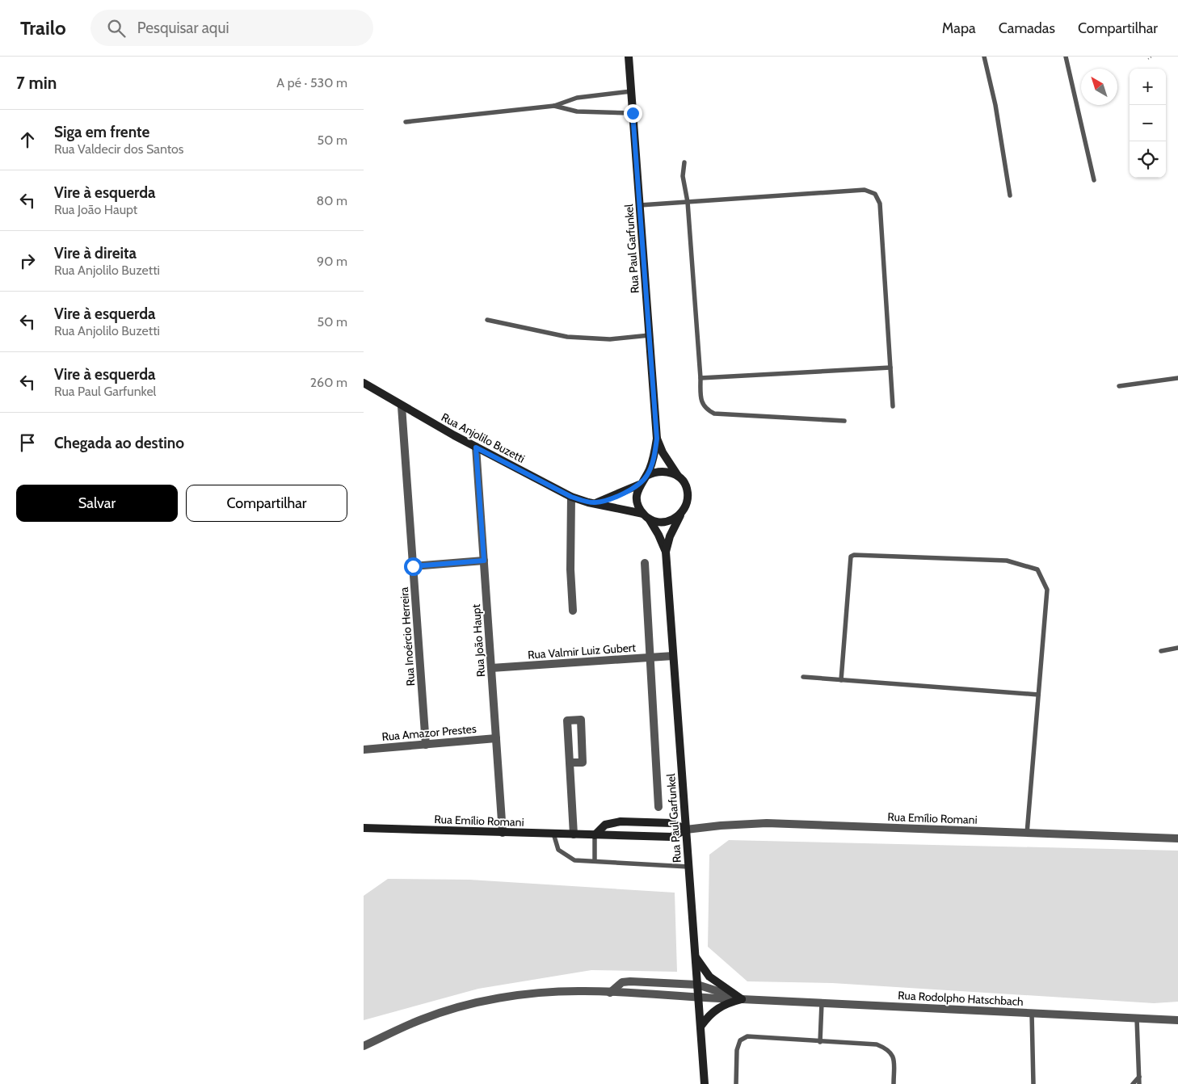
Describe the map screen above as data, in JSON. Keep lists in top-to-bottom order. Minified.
{"streets":{"main road":["Rua Paul Garfunkel","Rua Anjolilo Buzetti","Rua Emílio Romani"],"street":["Rua Inoércio Herreira","Rua João Haupt","Rua Valmir Luiz Gubert","Rua Amazor Prestes","Rua Rodolpho Hatschbach"]},"crossings":[["Rua Paul Garfunkel","Rua Anjolilo Buzetti"],["Rua Paul Garfunkel","Rua Valmir Luiz Gubert"],["Rua Paul Garfunkel","Rua Emílio Romani"],["Rua Paul Garfunkel","Rua Rodolpho Hatschbach"],["Rua Anjolilo Buzetti","Rua Inoércio Herreira"],["Rua Anjolilo Buzetti","Rua João Haupt"],["Rua Inoércio Herreira","Rua Amazor Prestes"],["Rua João Haupt","Rua Valmir Luiz Gubert"],["Rua João Haupt","Rua Amazor Prestes"],["Rua João Haupt","Rua Emílio Romani"]],"north":"top left","page":{"header":"Trailo","search":"Pesquisar aqui","nav":["Mapa","Camadas","Compartilhar"],"heading":["7 min","A pé · 530 m"],"map_buttons":["+","−"],"list":[["Siga em frente","Rua Valdecir dos Santos","50 m"],["Vire à esquerda","Rua João Haupt","80 m"],["Vire à direita","Rua Anjolilo Buzetti","90 m"],["Vire à esquerda","Rua Anjolilo Buzetti","50 m"],["Vire à esquerda","Rua Paul Garfunkel","260 m"],"Chegada ao destino"],"buttons":["Salvar","Compartilhar"]}}
